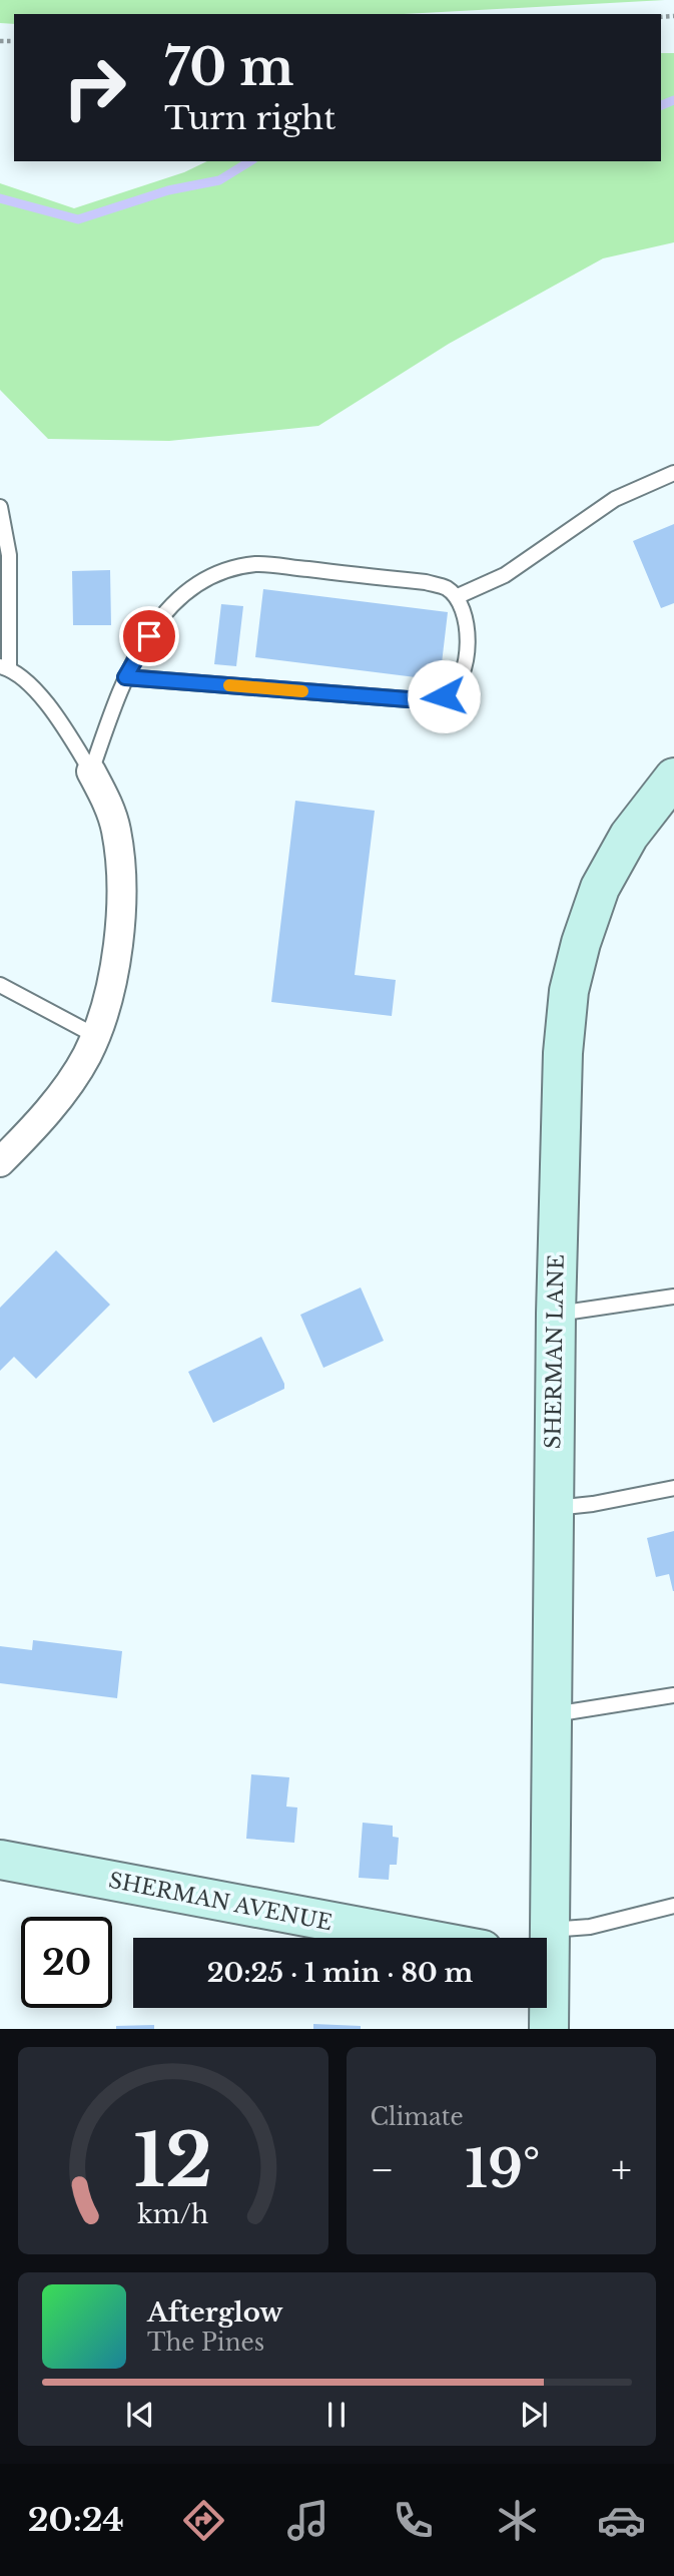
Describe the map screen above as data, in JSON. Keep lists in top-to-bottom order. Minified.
{"streets":{"street":["SHERMAN LANE","SHERMAN AVENUE"]},"page":{"turn":["70 m","Turn right"],"limit":"20","trip":"20:25 · 1 min · 80 m","tile":"Climate","heat":["−","19°","+"],"song":["Afterglow","The Pines"],"tabs":"20:24","gauge":["12","km/h"]}}
